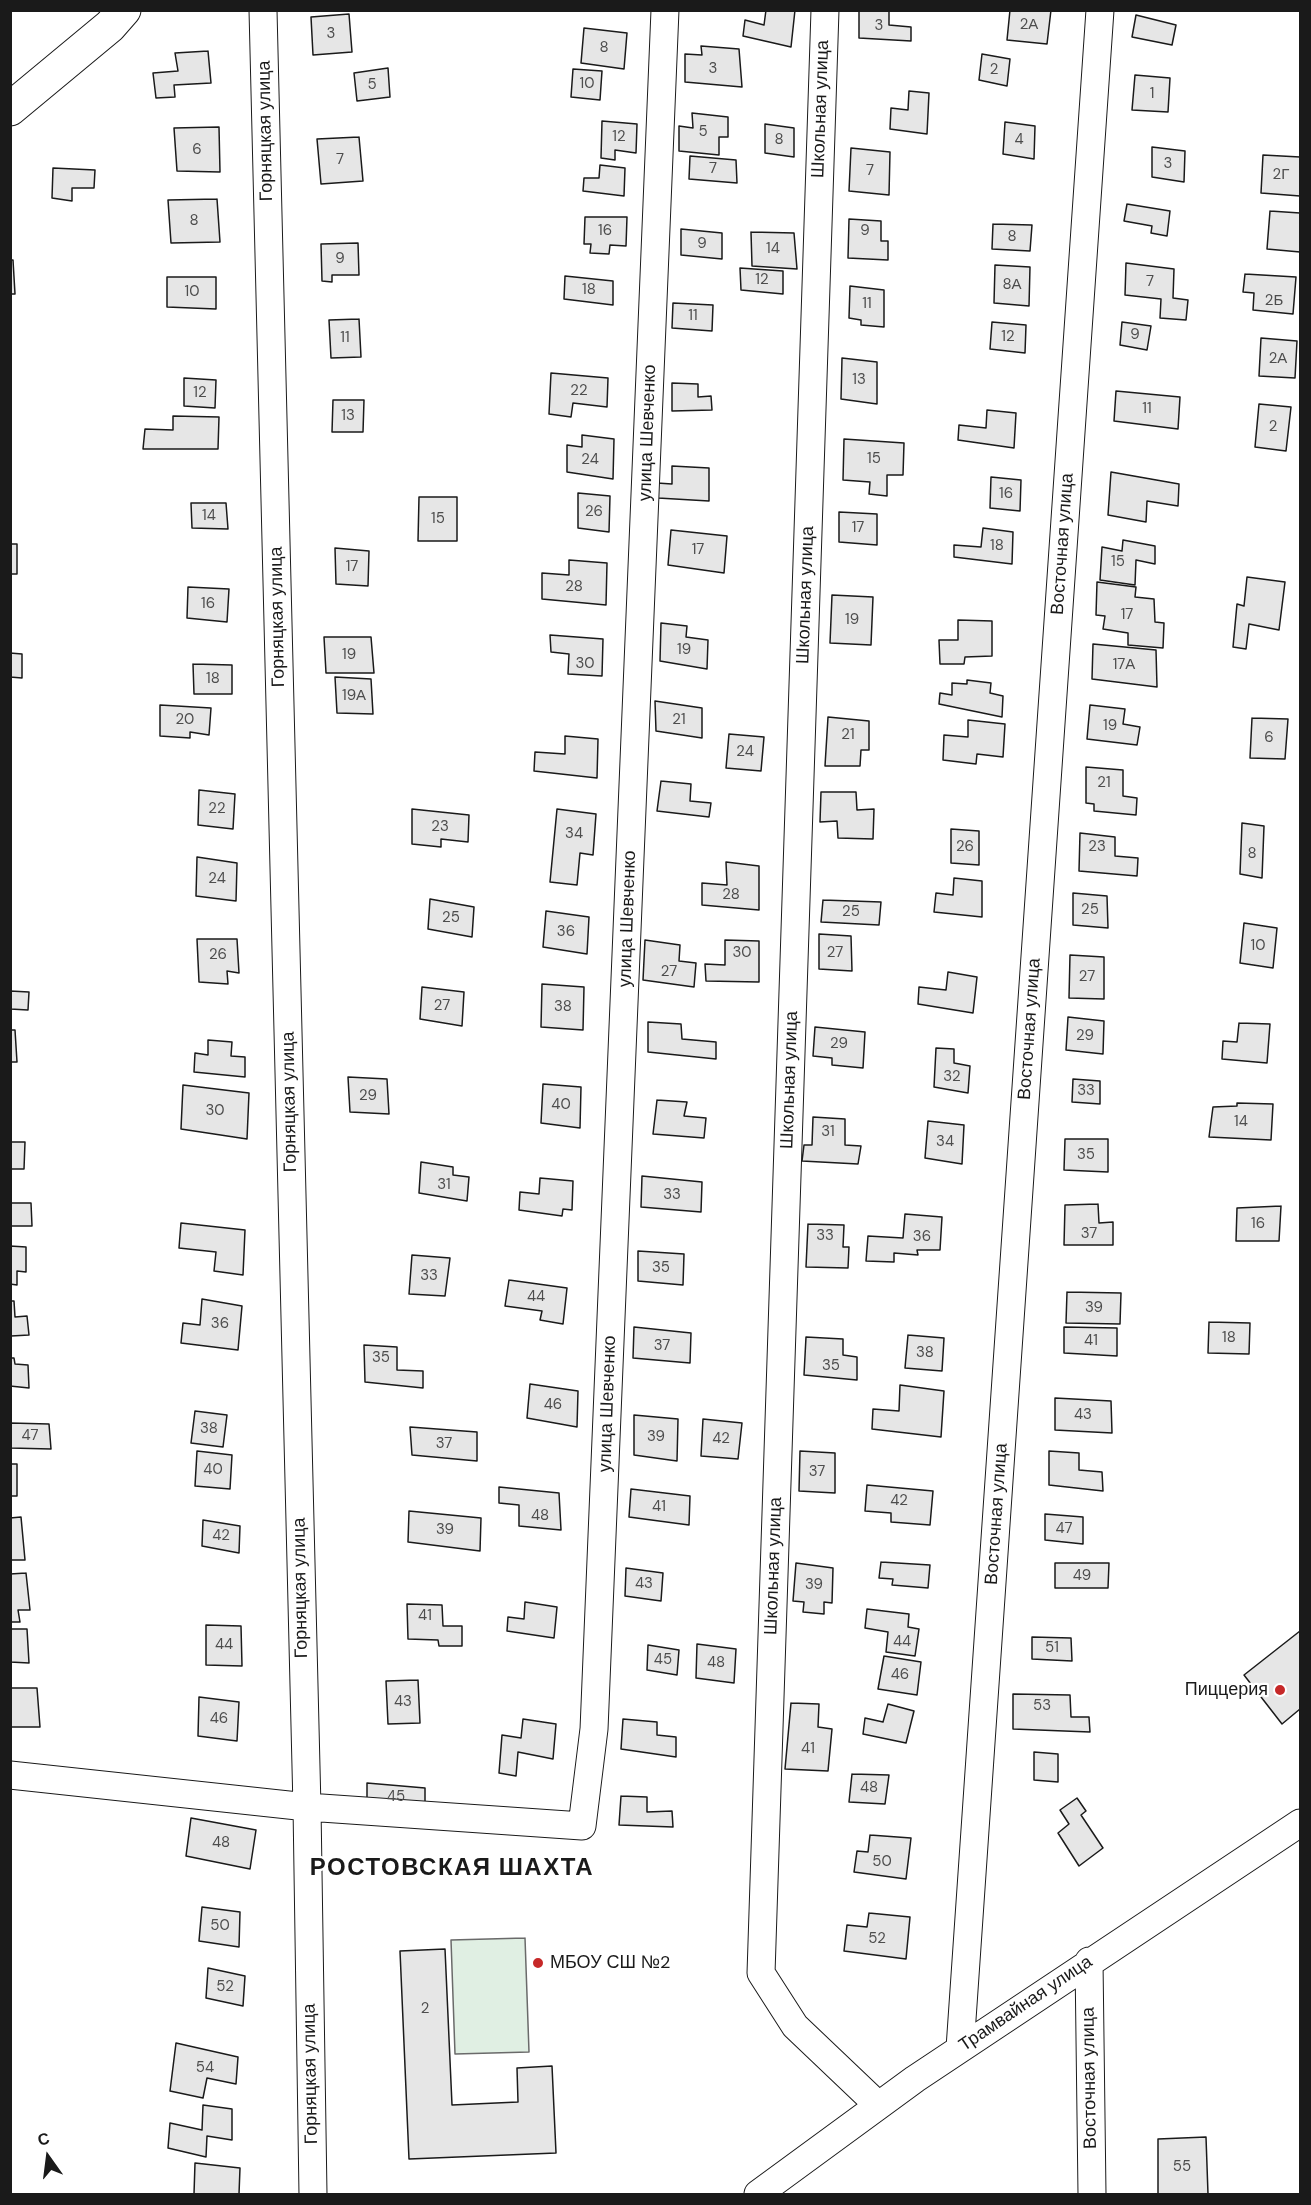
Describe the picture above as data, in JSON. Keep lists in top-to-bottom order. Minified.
{"streets":{"street":["Школьная улица","Горняцкая улица","улица Шевченко","Восточная улица","Трамвайная улица"]},"crossings":[["Школьная улица","Трамвайная улица"],["Горняцкая улица","улица Шевченко"],["Восточная улица","Трамвайная улица"]],"districts":["РОСТОВСКАЯ ШАХТА"],"places":["Пиццерия","МБОУ СШ №2"],"house_numbers":["2А","3","3","8","3","2","10","5","1","5","12","8","4","6","7","3","7","7","2Г","8","16","9","8","9","14","9","12","7","8А","18","10","2Б","11","11","9","12","11","2А","13","22","12","11","13","2","15","24","16","26","14","15","17","18","17","15","17","28","16","17","19","19","19","30","17А","18","19А","20","21","19","21","6","24","21","22","23","34","26","23","8","24","28","25","25","25","36","10","30","27","26","27","27","27","38","29","29","32","33","29","40","30","14","31","34","35","31","33","16","37","33","36","35","33","44","39","36","18","41","37","38","35","35","46","43","38","47","39","42","37","40","37","42","41","48","47","39","42","49","43","39","41","44","44","51","45","48","46","43","53","46","41","48","45","48","50","50","52","52","2","54","55"],"north":"top"}
